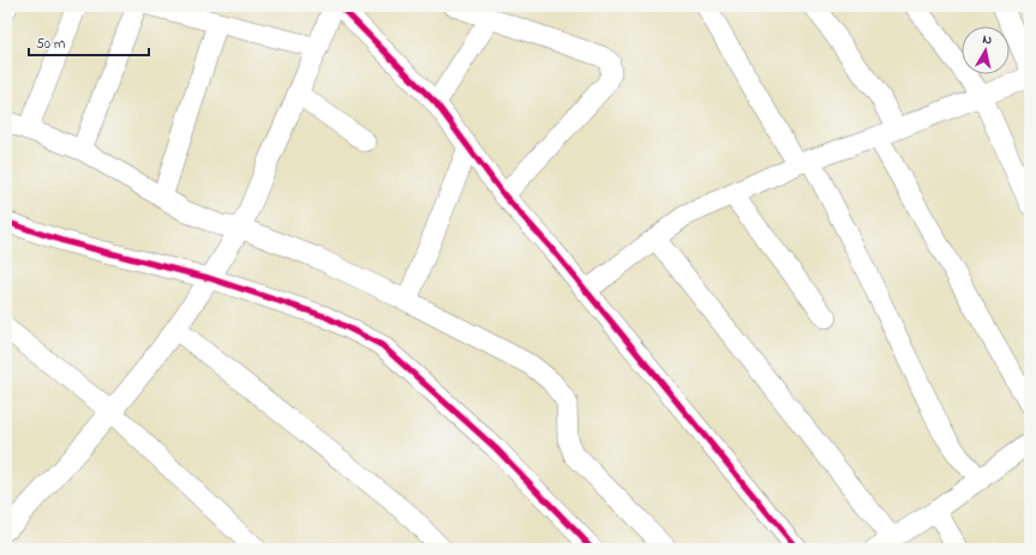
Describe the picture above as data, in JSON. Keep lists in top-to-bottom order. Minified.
{"scale_bar":"50 m","north":"top"}
